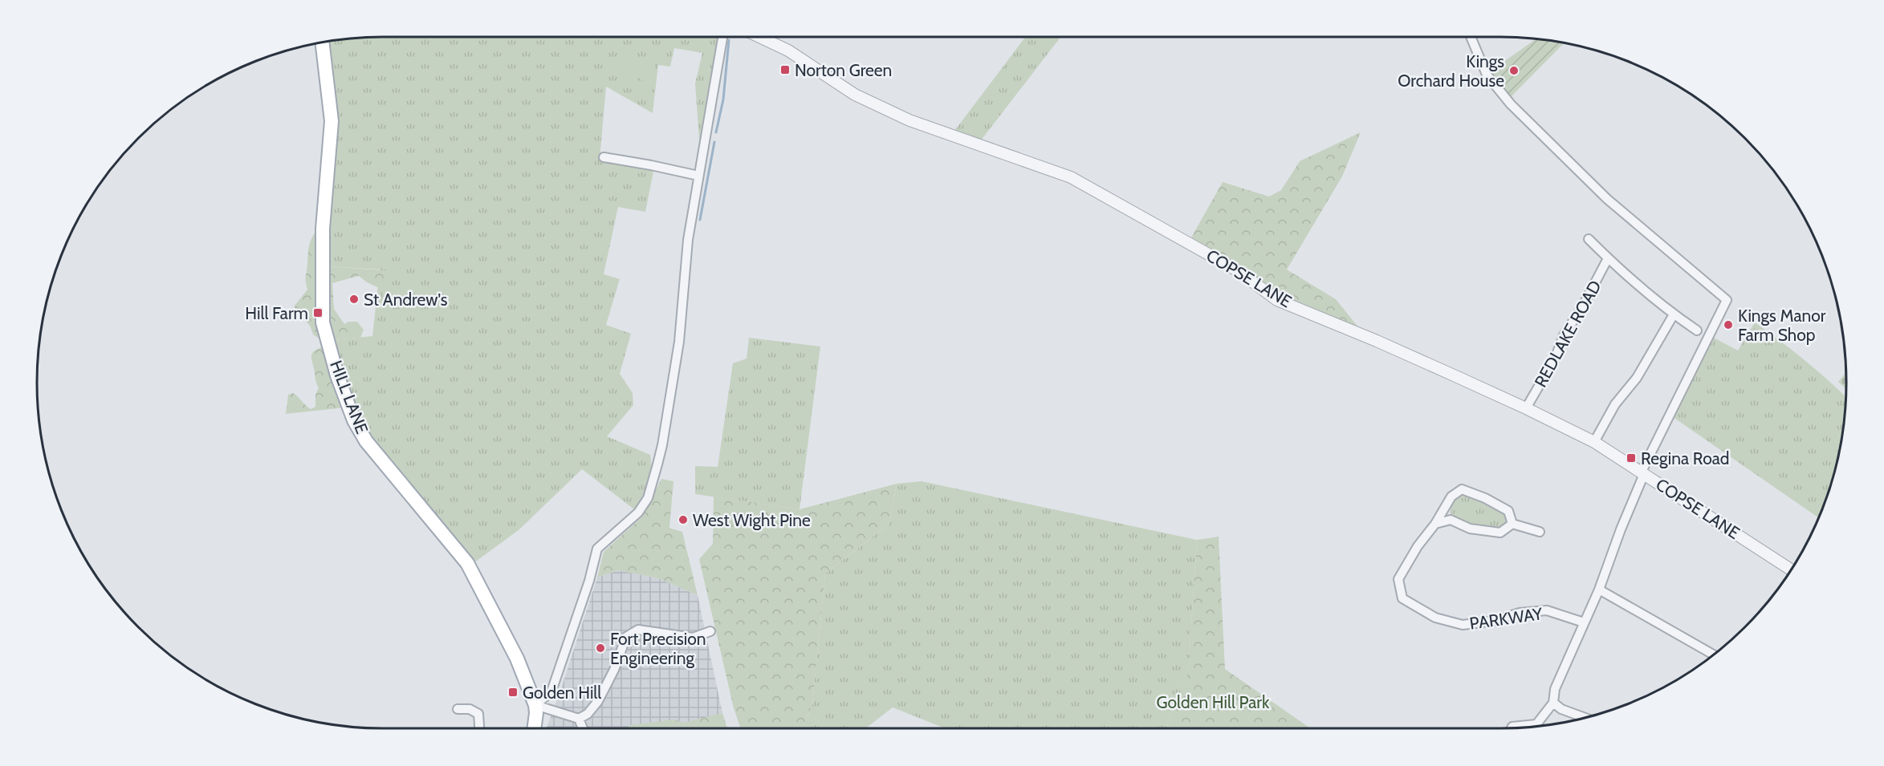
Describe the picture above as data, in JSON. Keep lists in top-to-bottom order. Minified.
{"streets":{"main road":["HILL LANE"],"street":["COPSE LANE","REDLAKE ROAD","PARKWAY"]},"crossings":[["COPSE LANE","REDLAKE ROAD"]],"parks":["Golden Hill Park"],"places":{"transit":["Norton Green","Hill Farm","Regina Road","Golden Hill"],"other":["Kings Orchard House","St Andrew's","Kings Manor Farm Shop","West Wight Pine","Fort Precision Engineering"]}}
